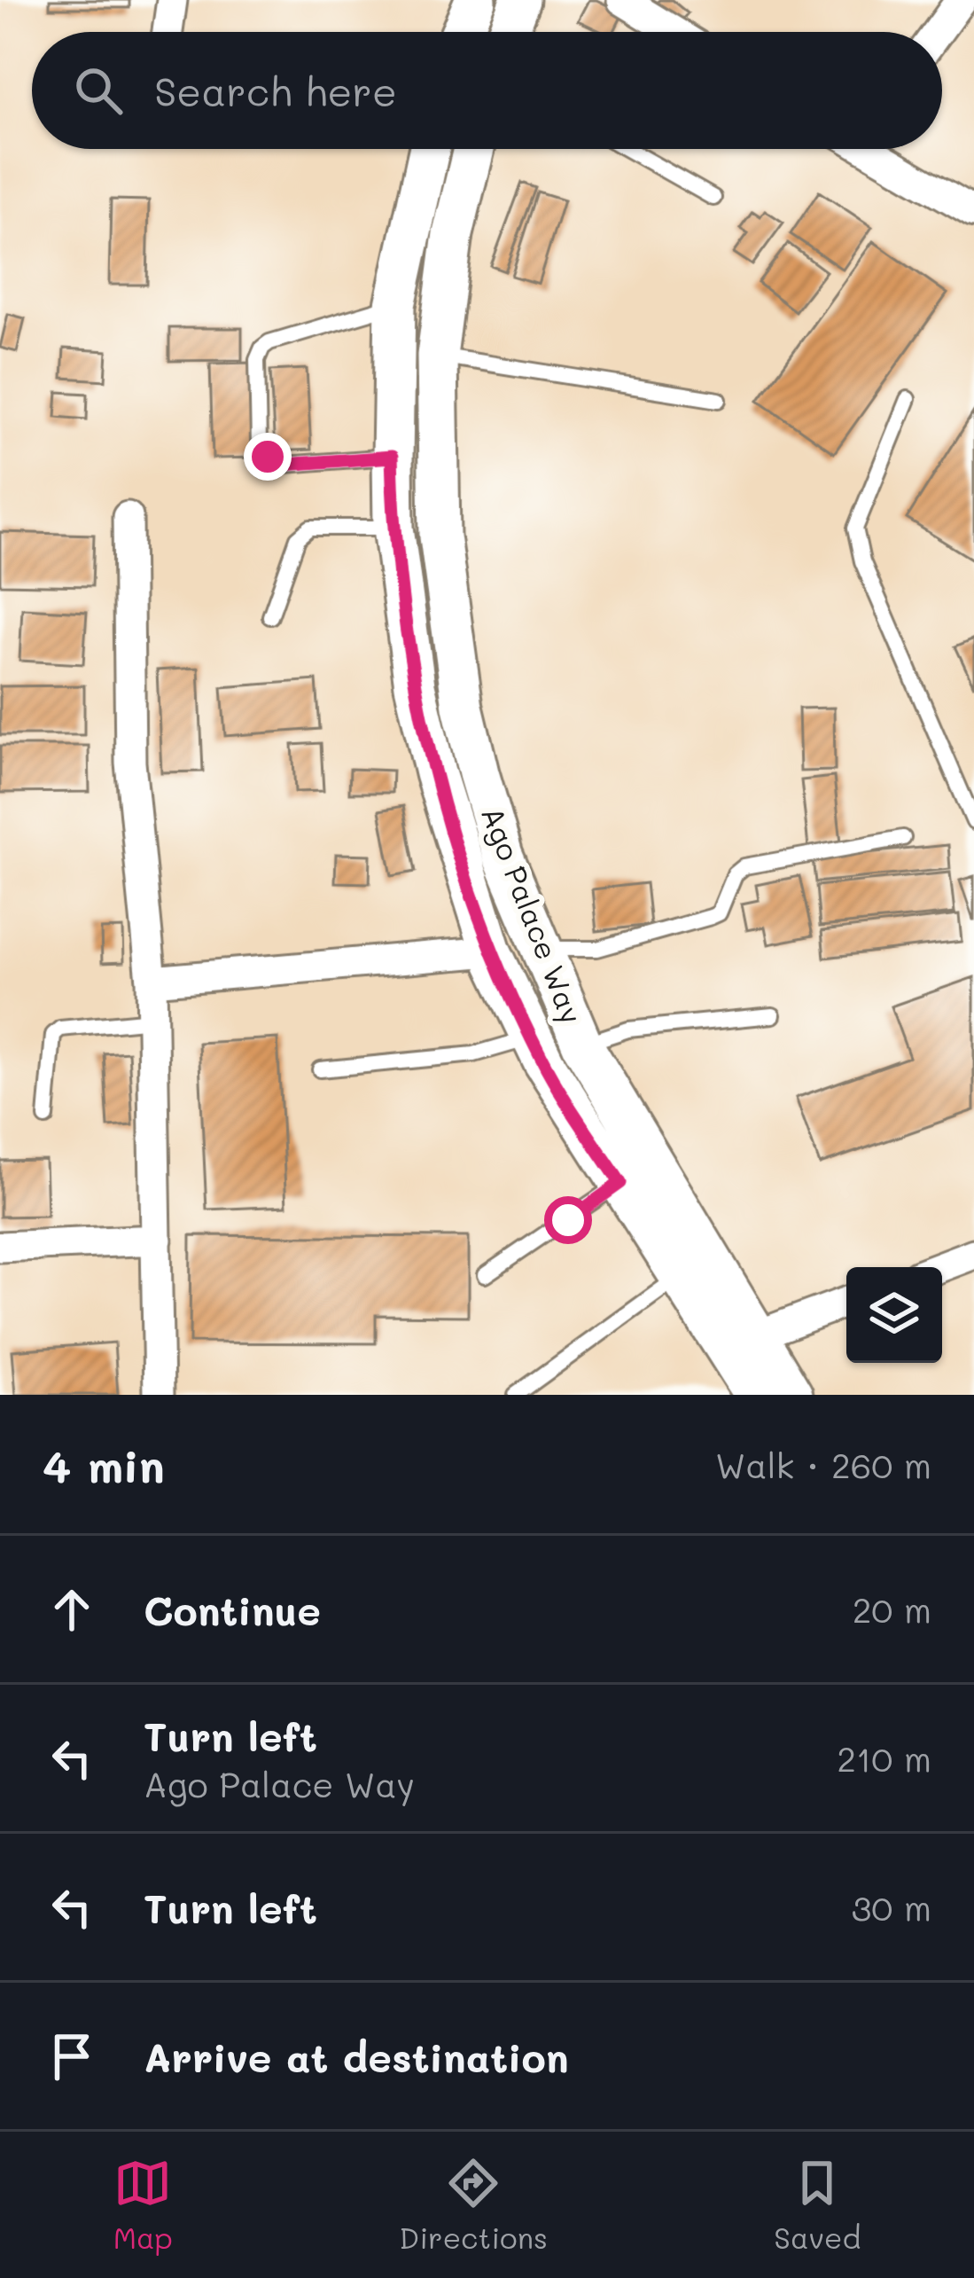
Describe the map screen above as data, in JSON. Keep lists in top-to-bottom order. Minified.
{"streets":{"main road":["Ago Palace Way"]},"page":{"search":"Search here","heading":["4 min","Walk · 260 m"],"list":[["Continue","20 m"],["Turn left","Ago Palace Way","210 m"],["Turn left","30 m"],"Arrive at destination"],"nav":["Map","Directions","Saved"]}}
